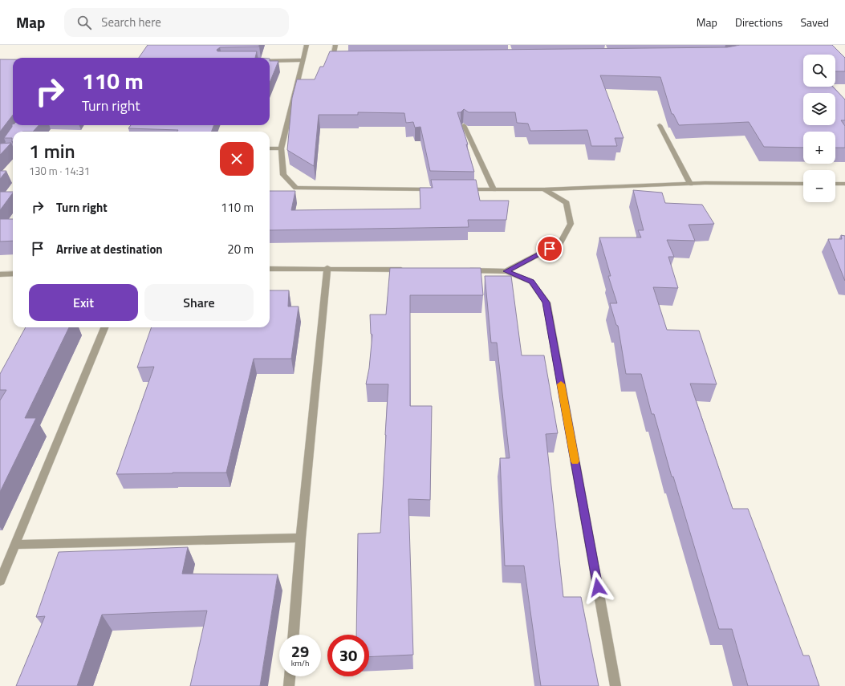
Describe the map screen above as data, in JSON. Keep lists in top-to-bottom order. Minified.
{"page":{"header":"Map","search":"Search here","nav":["Map","Directions","Saved"],"map_buttons":["+","−"],"turn":["110 m","Turn right"],"heading":["1 min","130 m · 14:31"],"list":[{"name":"Turn right","value":"110 m"},{"name":"Arrive at destination","value":"20 m"}],"buttons":["Exit","Share"],"speed":"29 km/h","limit":"30"}}
